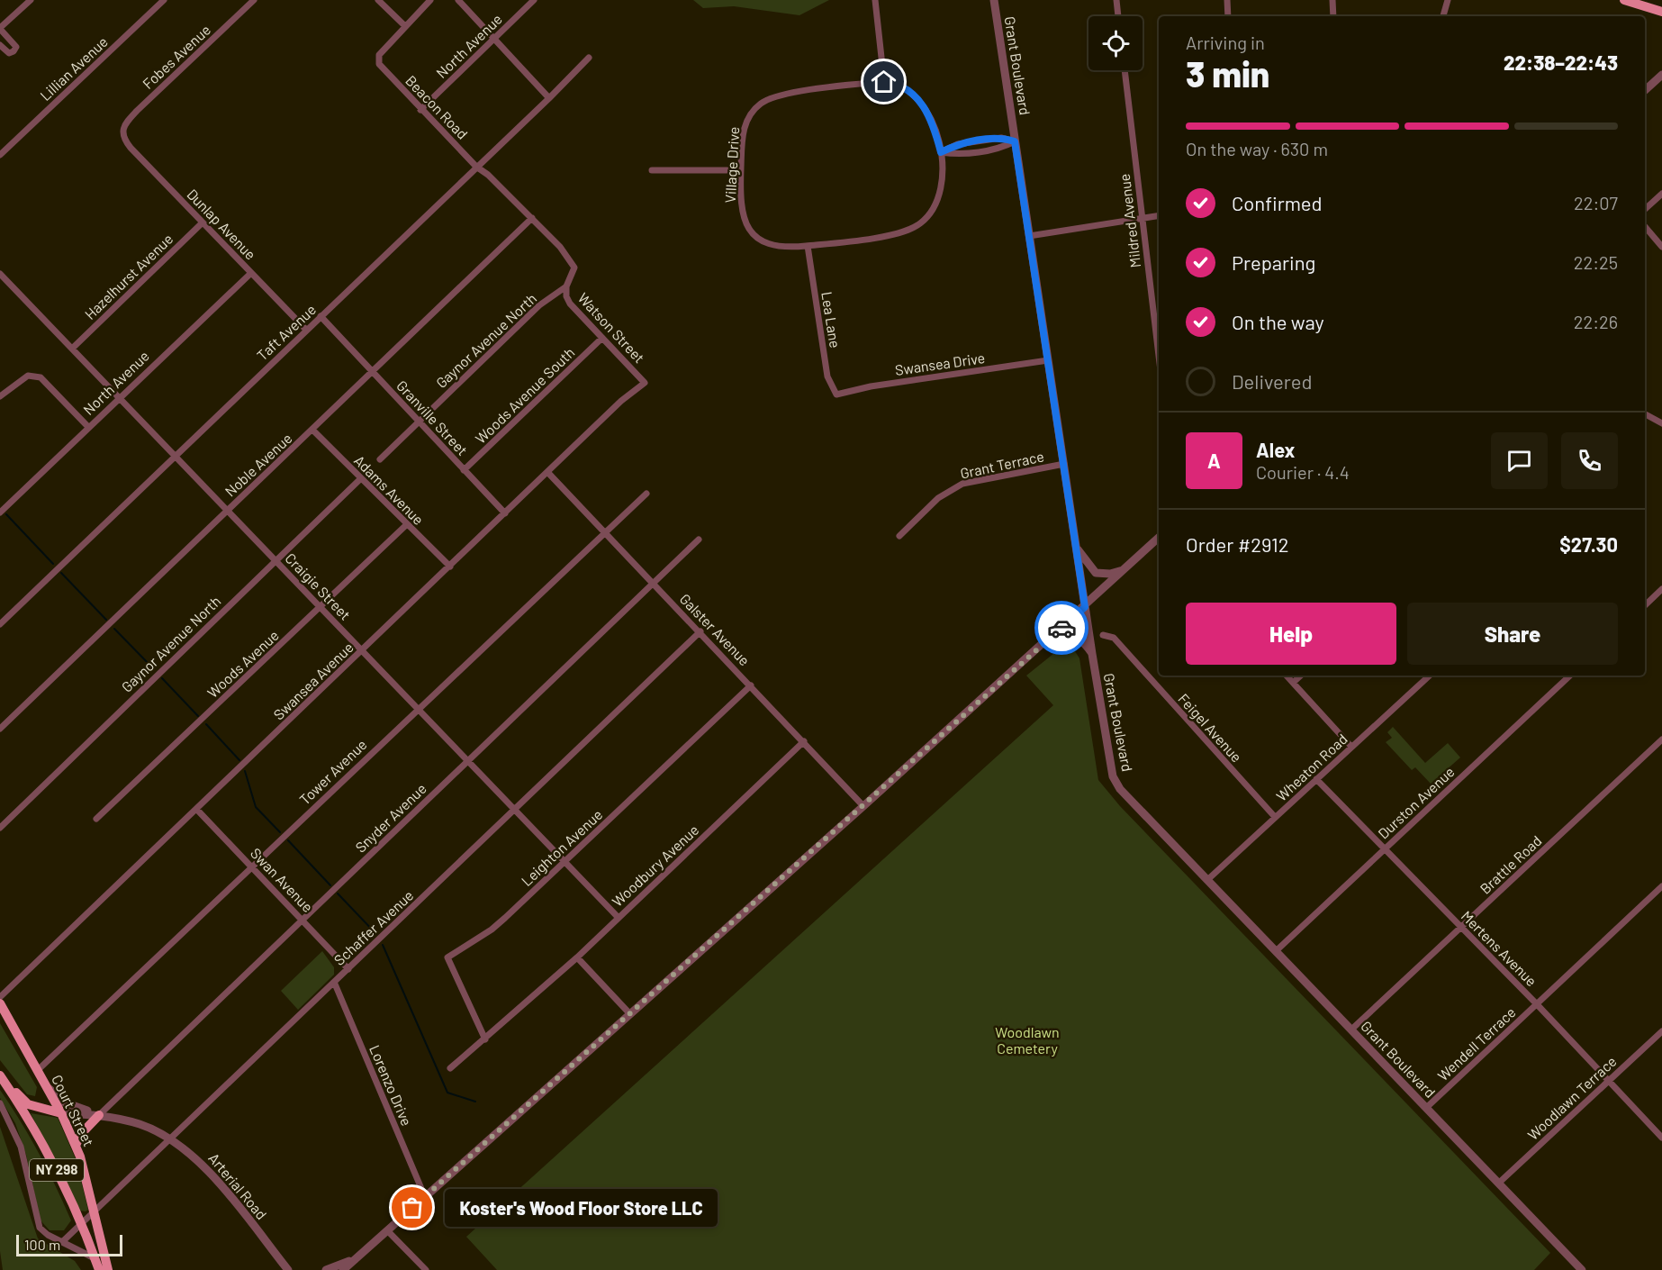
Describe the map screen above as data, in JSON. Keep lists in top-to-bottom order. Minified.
{"streets":{"main road":["Court Street","NY 298"],"street":["North Avenue","Fobes Avenue","Grant Boulevard","Lillian Avenue","Beacon Road","Village Drive","Mildred Avenue","Dunlap Avenue","Hazelhurst Avenue","Lea Lane","Watson Street","Taft Avenue","Gaynor Avenue North","Swansea Drive","Woods Avenue South","Granville Street","Noble Avenue","Grant Terrace","Adams Avenue","Craigie Street","Galster Avenue","Woods Avenue","Swansea Avenue","Feigel Avenue","Wheaton Road","Tower Avenue","Durston Avenue","Snyder Avenue","Leighton Avenue","Brattle Road","Woodbury Avenue","Swan Avenue","Schaffer Avenue","Mertens Avenue","Wendell Terrace","Lorenzo Drive","Woodlawn Terrace","Arterial Road"]},"crossings":[["North Avenue","Beacon Road"],["North Avenue","Dunlap Avenue"],["North Avenue","Craigie Street"],["Fobes Avenue","Dunlap Avenue"],["Grant Boulevard","Swansea Drive"],["Grant Boulevard","Grant Terrace"],["Grant Boulevard","Wheaton Road"],["Grant Boulevard","Durston Avenue"],["Grant Boulevard","Brattle Road"],["Grant Boulevard","Wendell Terrace"],["Grant Boulevard","Woodlawn Terrace"],["Beacon Road","Watson Street"],["Beacon Road","Taft Avenue"],["Beacon Road","Gaynor Avenue North"],["Beacon Road","Noble Avenue"],["Village Drive","Lea Lane"],["Dunlap Avenue","Hazelhurst Avenue"],["Dunlap Avenue","Taft Avenue"],["Hazelhurst Avenue","Craigie Street"],["Lea Lane","Swansea Drive"],["Watson Street","Gaynor Avenue North"],["Watson Street","Woods Avenue South"],["Watson Street","Swansea Avenue"],["Taft Avenue","Granville Street"],["Taft Avenue","Craigie Street"],["Gaynor Avenue North","Granville Street"],["Gaynor Avenue North","Adams Avenue"],["Gaynor Avenue North","Craigie Street"],["Woods Avenue South","Granville Street"],["Granville Street","Noble Avenue"],["Granville Street","Swansea Avenue"],["Noble Avenue","Adams Avenue"],["Noble Avenue","Craigie Street"],["Adams Avenue","Woods Avenue"],["Adams Avenue","Swansea Avenue"],["Craigie Street","Woods Avenue"],["Craigie Street","Swansea Avenue"],["Craigie Street","Tower Avenue"],["Craigie Street","Snyder Avenue"],["Craigie Street","Leighton Avenue"],["Craigie Street","Woodbury Avenue"],["Craigie Street","Schaffer Avenue"],["Galster Avenue","Swansea Avenue"],["Galster Avenue","Tower Avenue"],["Galster Avenue","Snyder Avenue"],["Galster Avenue","Leighton Avenue"],["Galster Avenue","Woodbury Avenue"],["Galster Avenue","Schaffer Avenue"],["Swansea Avenue","Swan Avenue"],["Feigel Avenue","Wheaton Road"],["Wheaton Road","Mertens Avenue"],["Tower Avenue","Swan Avenue"],["Tower Avenue","Court Street"],["Durston Avenue","Mertens Avenue"],["Snyder Avenue","Swan Avenue"],["Snyder Avenue","Arterial Road"],["Leighton Avenue","Woodbury Avenue"],["Brattle Road","Mertens Avenue"],["Swan Avenue","Schaffer Avenue"],["Schaffer Avenue","Lorenzo Drive"],["Schaffer Avenue","Court Street"],["Schaffer Avenue","NY 298"],["Schaffer Avenue","Arterial Road"],["Mertens Avenue","Wendell Terrace"],["Mertens Avenue","Woodlawn Terrace"],["Court Street","Arterial Road"]],"parks":["Woodlawn Cemetery"],"places":["Koster's Wood Floor Store LLC"],"scale_bar":"100 m","page":{"heading":["3 min","Arriving in","22:38–22:43"],"panel":["Alex","Courier · 4.4","Order #2912","$27.30"],"bar":"On the way · 630 m","list":[["Confirmed","22:07"],["Preparing","22:25"],["On the way","22:26"],"Delivered"],"round":"A","buttons":["Help","Share"],"bubble":"Koster's Wood Floor Store LLC","scale":"100 m"}}
